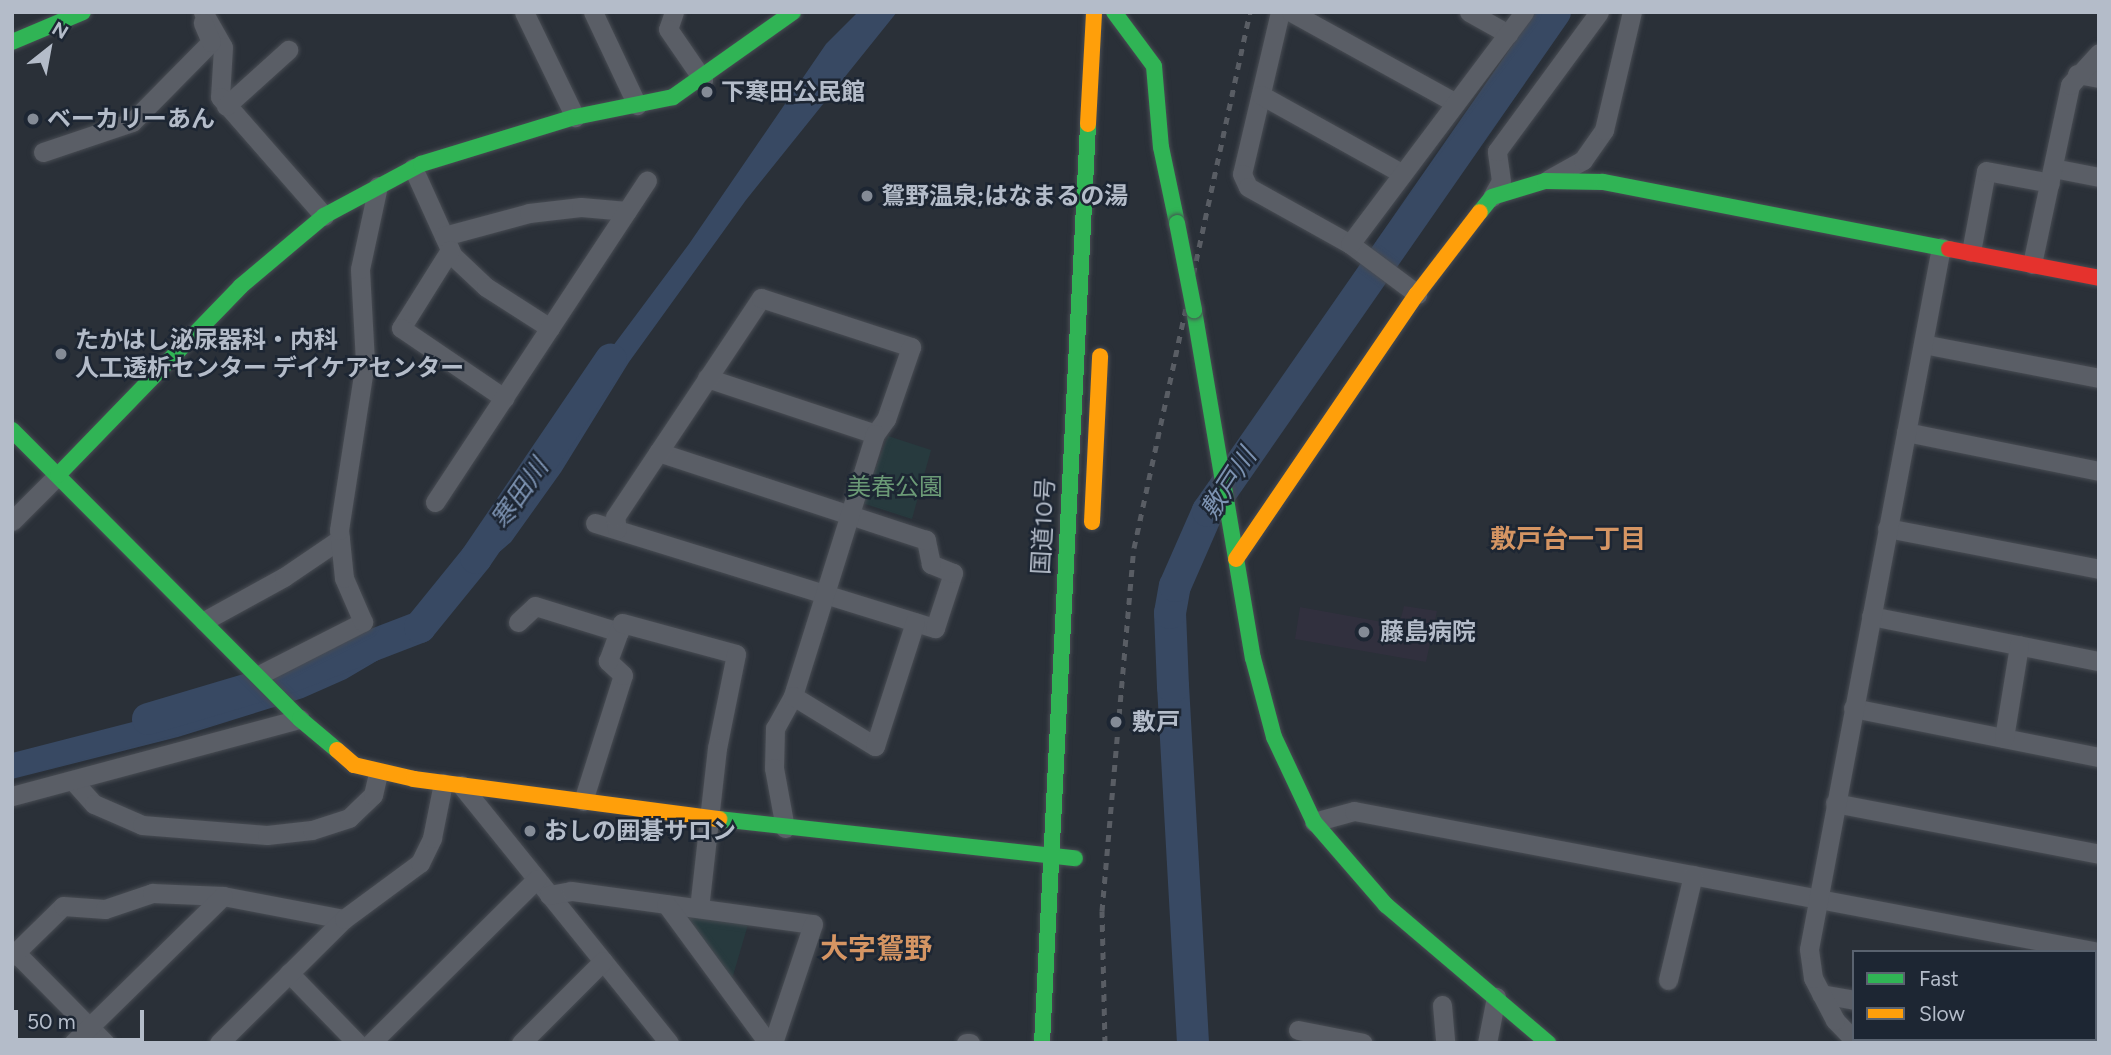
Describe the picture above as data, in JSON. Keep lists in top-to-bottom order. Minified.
{"streets":{"main road":["国道10号"]},"districts":["敷戸台一丁目","大字鴛野"],"water":["敷戸川","寒田川"],"parks":["美春公園"],"places":["下寒田公民館","ベーカリーあん","鴛野温泉;はなまるの湯","たかはし泌尿器科・内科 人工透析センター デイケアセンター","藤島病院","敷戸","おしの囲碁サロン"],"legend":["Fast","Slow"],"scale_bar":"50 m","north":"top right"}
